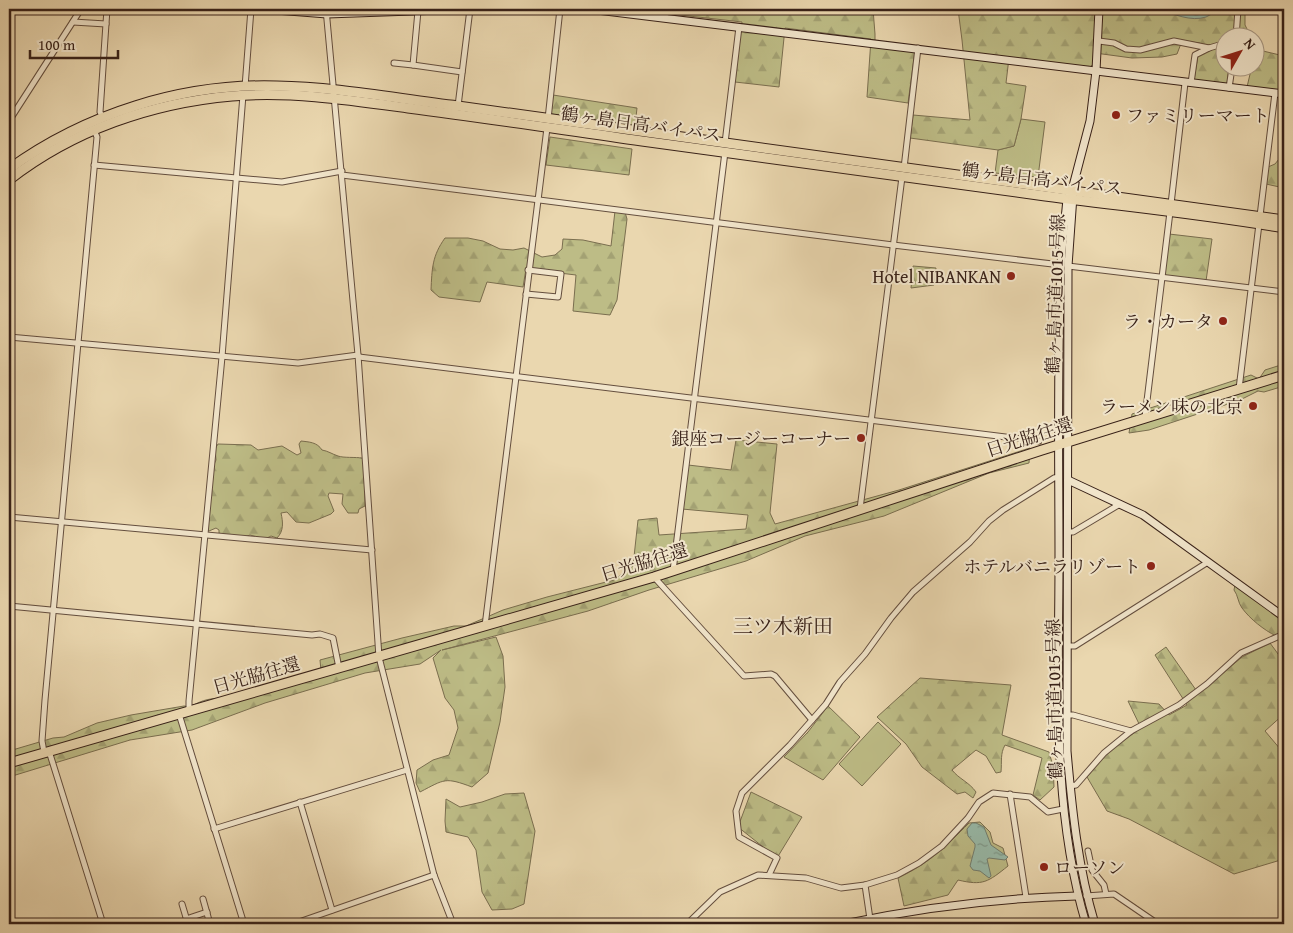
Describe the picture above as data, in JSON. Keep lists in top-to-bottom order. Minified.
{"streets":{"highway":["鶴ヶ島日高バイパス","日光脇往還"],"street":["鶴ヶ島市道1015号線"]},"crossings":[["鶴ヶ島日高バイパス","鶴ヶ島市道1015号線"],["鶴ヶ島市道1015号線","日光脇往還"]],"districts":["三ツ木新田"],"places":["ファミリーマート","Hotel NIBANKAN","ラ・カータ","ラーメン味の北京","銀座コージーコーナー","ホテルバニラリゾート","ローソン"],"scale_bar":"100 m","north":"top right"}
